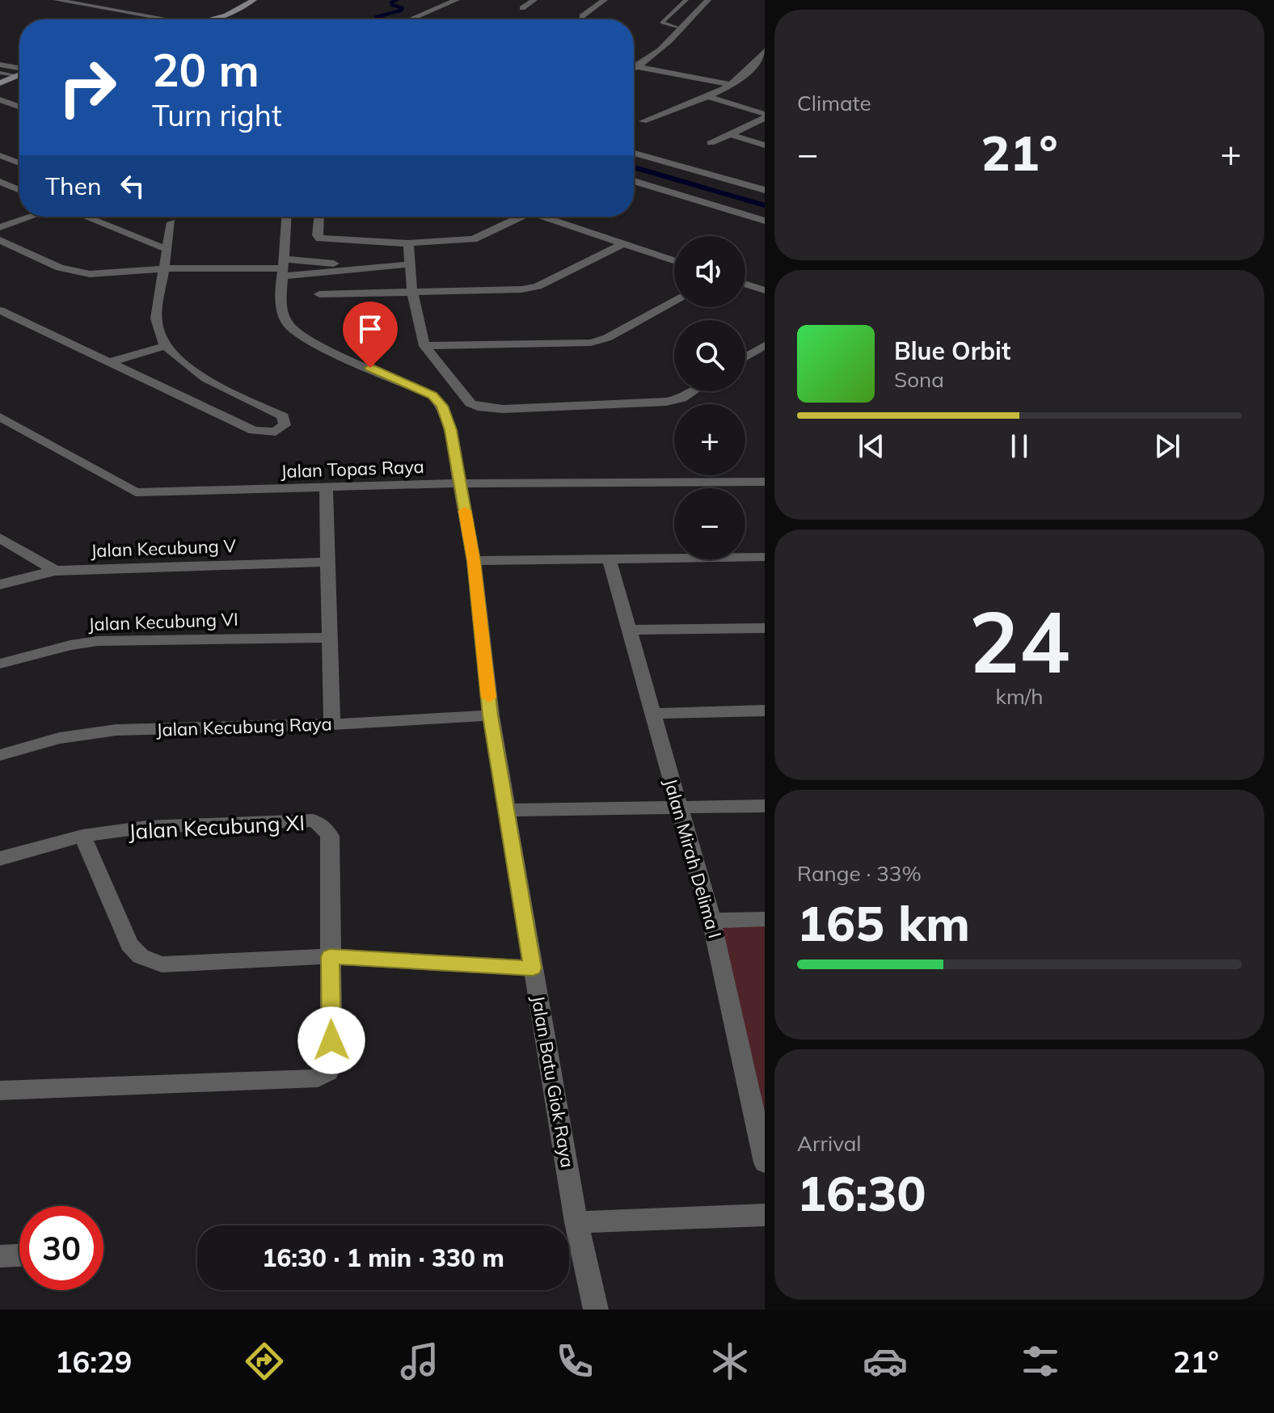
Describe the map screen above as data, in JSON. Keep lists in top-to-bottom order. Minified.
{"streets":{"street":["Jalan Topas Raya","Jalan Kecubung V","Jalan Kecubung VI","Jalan Kecubung Raya","Jalan Kecubung XI","Jalan Mirah Delima I","Jalan Batu Giok Raya"]},"crossings":[["Jalan Topas Raya","Jalan Batu Giok Raya"],["Jalan Kecubung Raya","Jalan Batu Giok Raya"]],"page":{"tile":["Climate",["24","km/h"],["Range · 33%","165 km"],["Arrival","16:30"]],"turn":["20 m","Turn right"],"heat":["−","21°","+"],"then":"Then","map_buttons":["+","−"],"song":["Blue Orbit","Sona"],"limit":"30","trip":"16:30 · 1 min · 330 m","tabs":["16:29","21°"]}}
